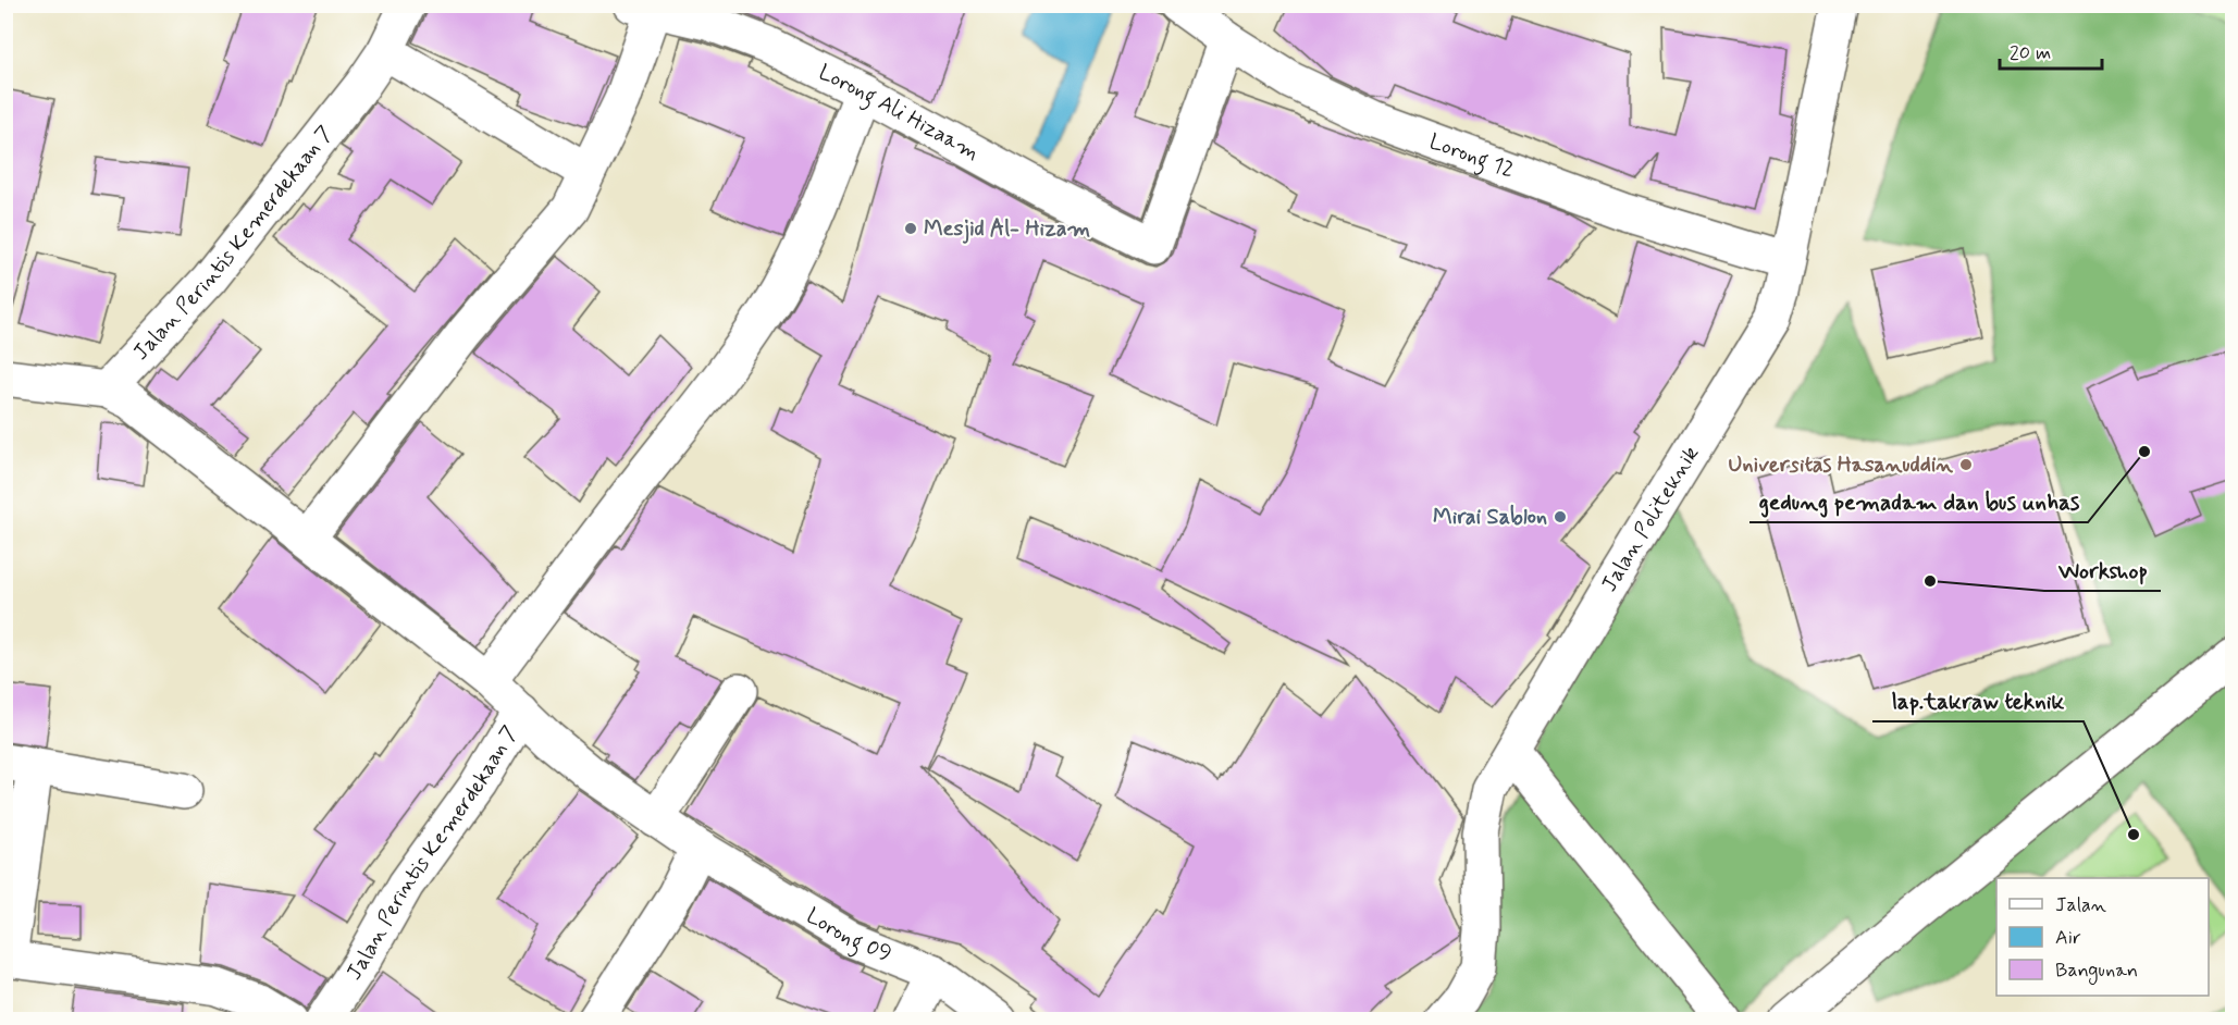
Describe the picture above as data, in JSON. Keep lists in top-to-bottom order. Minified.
{"streets":{"street":["Lorong Ali Hizaam","Lorong 12","Jalan Perintis Kemerdekaan 7","Jalan Politeknik","Lorong 09"]},"crossings":[["Lorong Ali Hizaam","Lorong 12"],["Lorong 12","Jalan Politeknik"],["Jalan Perintis Kemerdekaan 7","Lorong 09"]],"places":["Mesjid Al- Hizam","gedung pemadam dan bus unhas","Universitas Hasanuddin","Mirai Sablon","Workshop","lap.takraw teknik"],"legend":["Jalan","Air","Bangunan"],"scale_bar":"20 m"}
